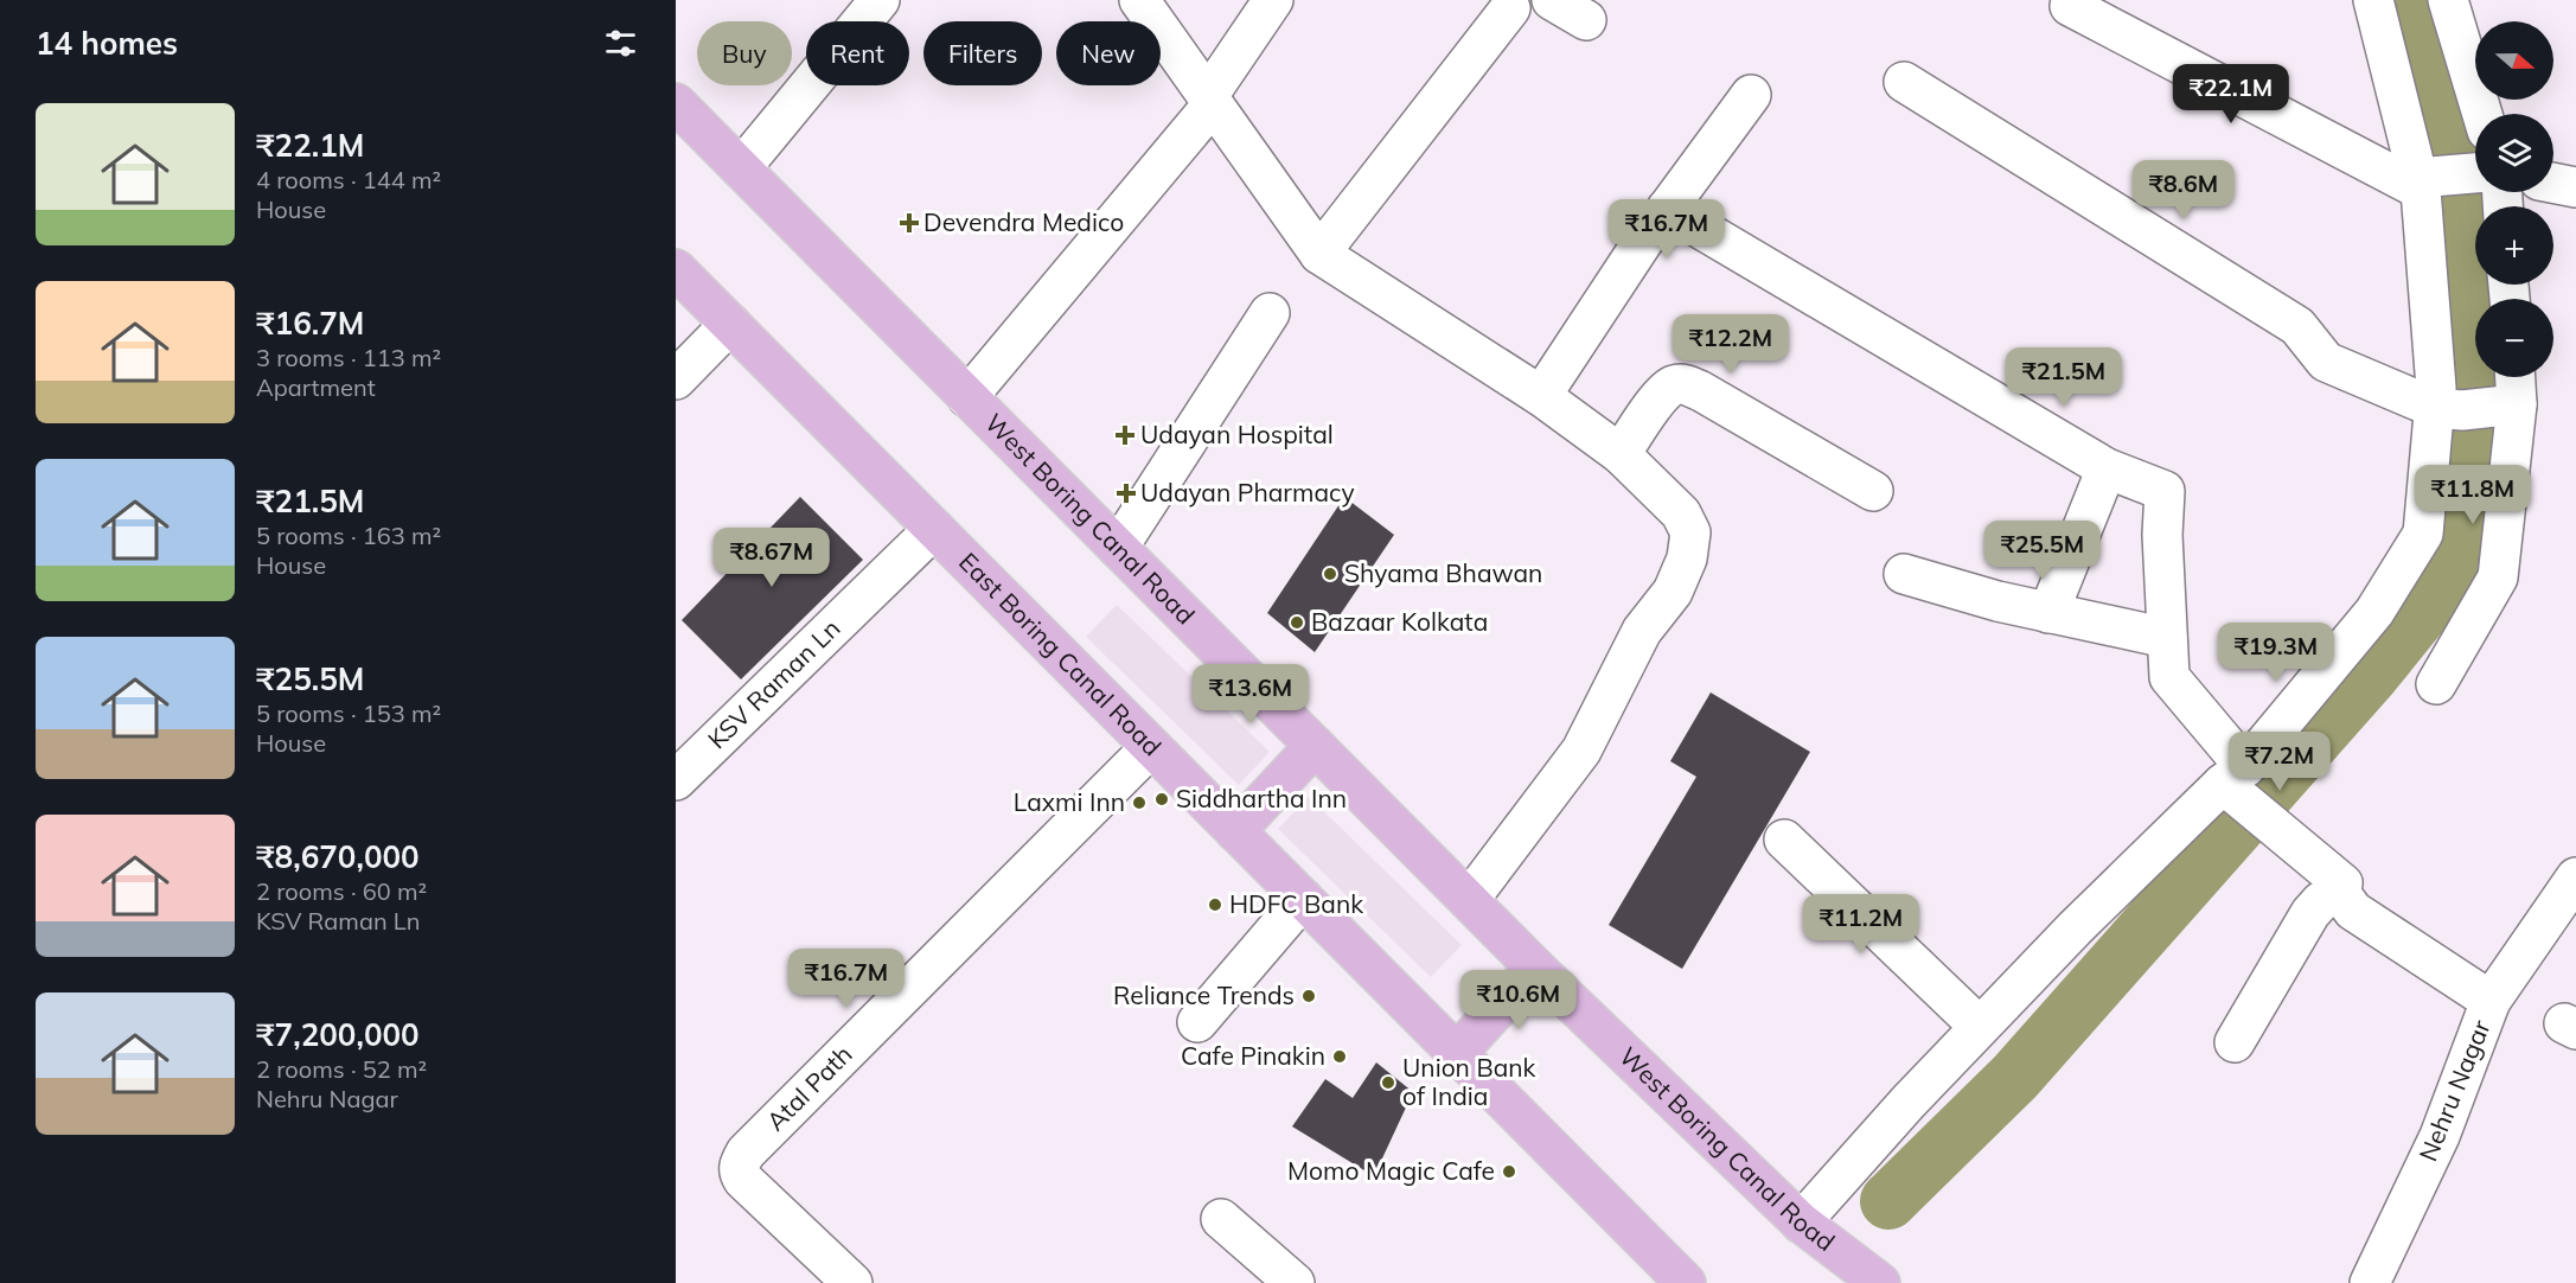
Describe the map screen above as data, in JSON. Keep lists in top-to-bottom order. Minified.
{"streets":{"main road":["West Boring Canal Road","East Boring Canal Road"],"street":["KSV Raman Ln","Atal Path","Nehru Nagar"]},"crossings":[["East Boring Canal Road","KSV Raman Ln"],["East Boring Canal Road","Atal Path"]],"places":{"health":["Devendra Medico","Udayan Hospital","Udayan Pharmacy"],"other":["Shyama Bhawan","Bazaar Kolkata","Siddhartha Inn","Laxmi Inn","HDFC Bank","Reliance Trends","Cafe Pinakin","Union Bank of India","Momo Magic Cafe"]},"north":"right","page":{"heading":"14 homes","map_buttons":["+","−"],"chip":["Buy","Rent","Filters","New"],"price":["₹22.1M","₹8.6M","₹16.7M","₹12.2M","₹21.5M","₹11.8M","₹25.5M","₹8.67M","₹19.3M","₹13.6M","₹7.2M","₹11.2M","₹16.7M","₹10.6M"],"list":[{"name":"₹22.1M","note":"4 rooms · 144 m² · House"},{"name":"₹16.7M","note":"3 rooms · 113 m² · Apartment"},{"name":"₹21.5M","note":"5 rooms · 163 m² · House"},{"name":"₹25.5M","note":"5 rooms · 153 m² · House"},{"name":"₹8,670,000","note":"2 rooms · 60 m² · KSV Raman Ln"},{"name":"₹7,200,000","note":"2 rooms · 52 m² · Nehru Nagar"}]}}
